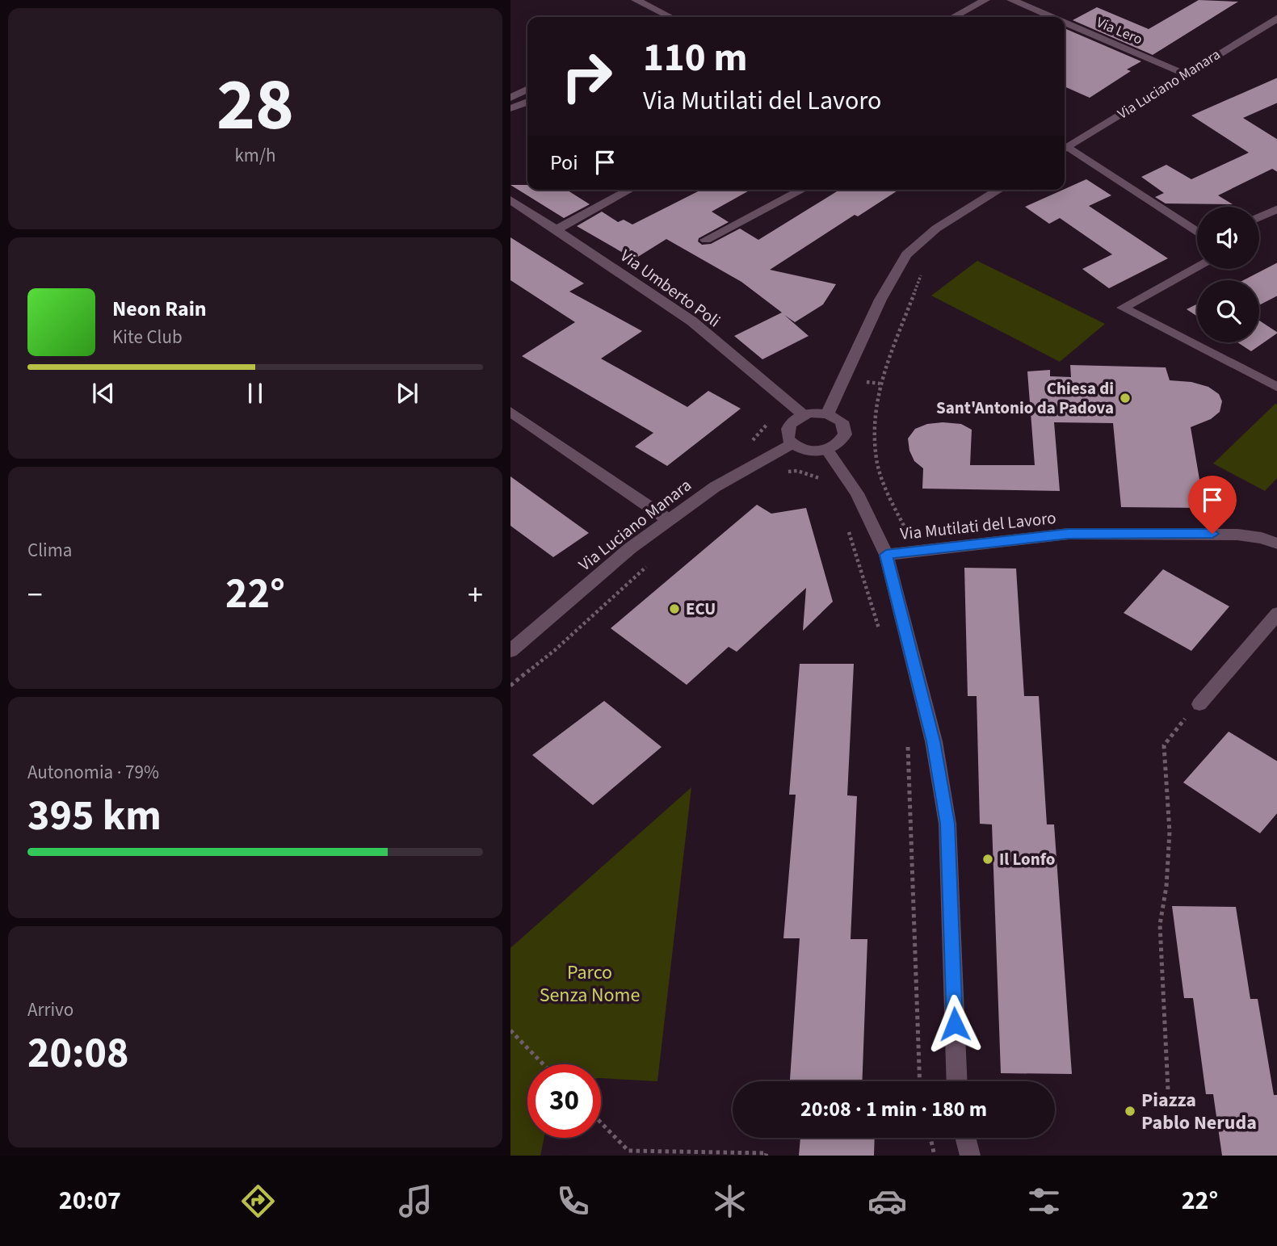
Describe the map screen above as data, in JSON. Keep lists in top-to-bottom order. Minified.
{"streets":{"street":["Via Lero","Via Luciano Manara","Via Umberto Poli","Via Mutilati del Lavoro"]},"crossings":[["Via Lero","Via Luciano Manara"],["Via Luciano Manara","Via Umberto Poli"]],"parks":["Parco Senza Nome"],"places":["Chiesa di Sant'Antonio da Padova","ECU","Il Lonfo","Piazza Pablo Neruda"],"page":{"tile":[["28","km/h"],"Clima",["Autonomia · 79%","395 km"],["Arrivo","20:08"]],"turn":["110 m","Via Mutilati del Lavoro"],"then":"Poi","song":["Neon Rain","Kite Club"],"heat":["−","22°","+"],"limit":"30","trip":"20:08 · 1 min · 180 m","tabs":["20:07","22°"]}}
